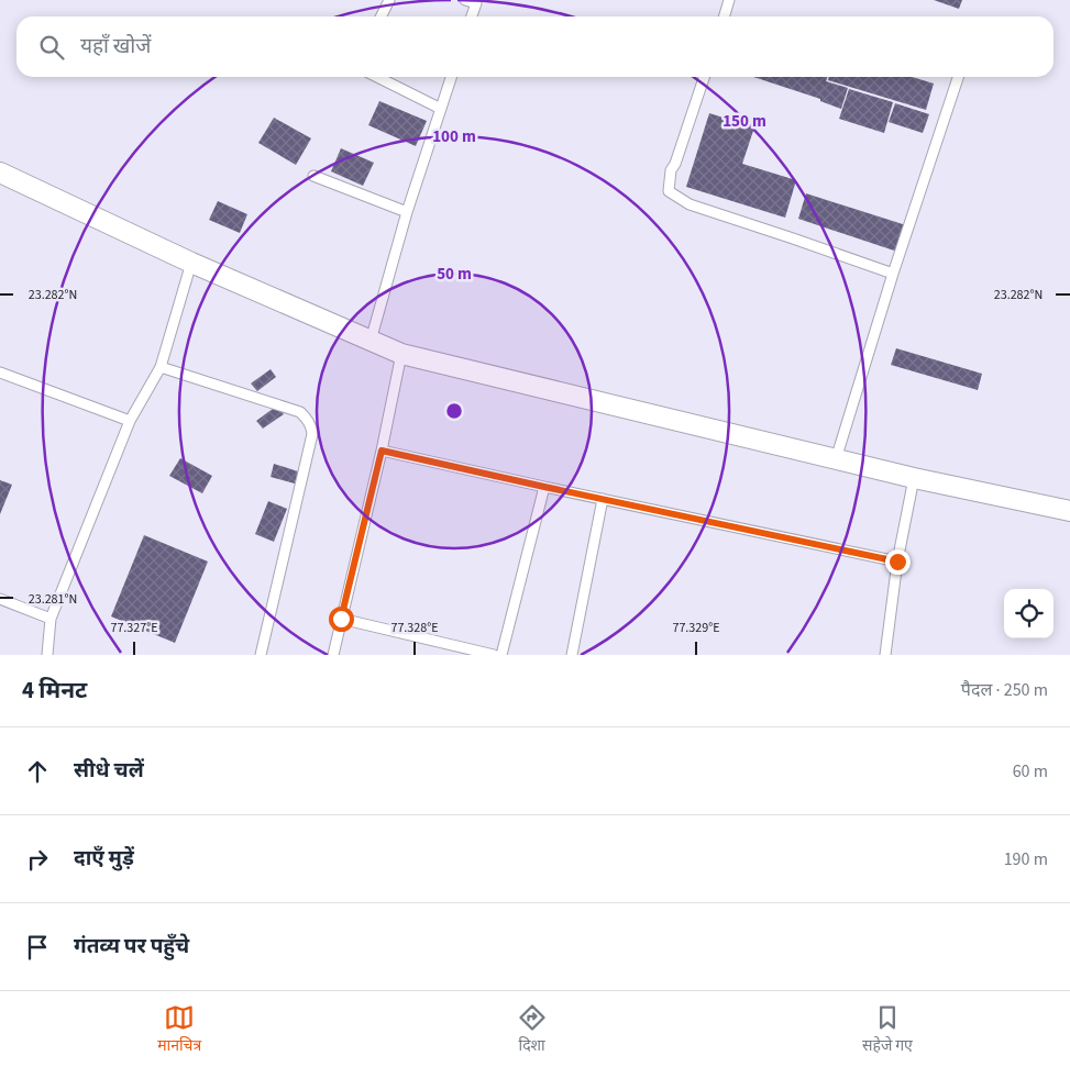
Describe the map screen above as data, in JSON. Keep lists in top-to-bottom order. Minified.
{"page":{"search":"यहाँ खोजें","heading":["4 मिनट","पैदल · 250 m"],"list":[["सीधे चलें","60 m"],["दाएँ मुड़ें","190 m"],"गंतव्य पर पहुँचे"],"nav":["मानचित्र","दिशा","सहेजे गए"]},"coordinates":["23.282°N","23.281°N","77.327°E","77.328°E","77.329°E"],"rings":["150 m","100 m","50 m"]}
